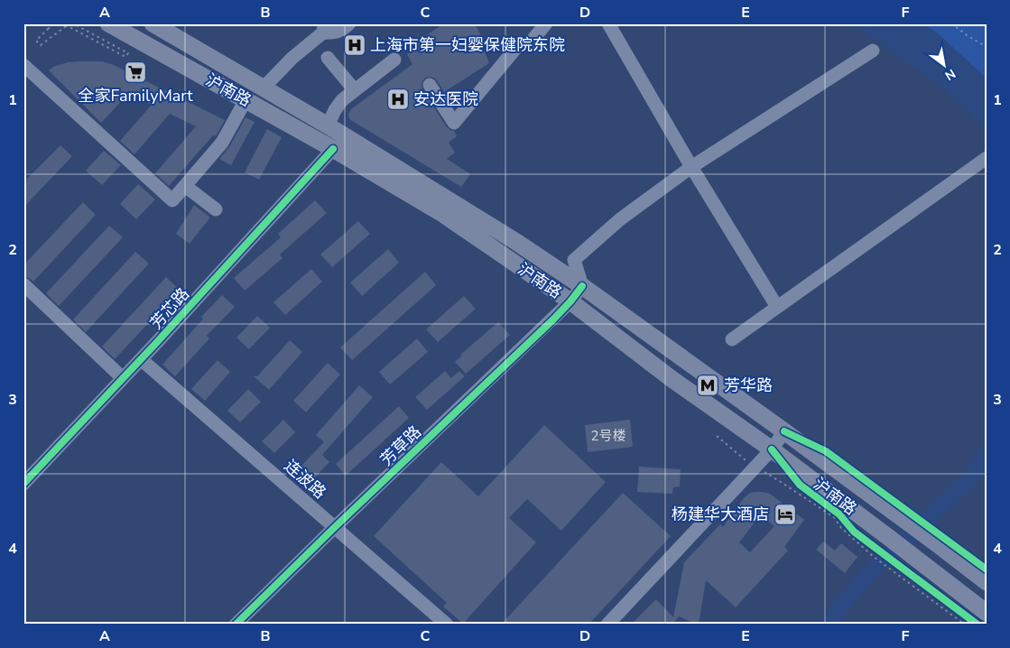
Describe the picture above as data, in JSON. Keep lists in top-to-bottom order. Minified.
{"streets":{"main road":["沪南路"],"street":["芳芯路","芳草路","连波路"]},"crossings":[["沪南路","芳芯路"],["沪南路","芳草路"],["芳芯路","连波路"],["芳草路","连波路"]],"places":{"hospital":["上海市第一妇婴保健院东院","安达医院"],"supermarket":["全家FamilyMart"],"metro station":["芳华路"],"hotel":["杨建华大酒店"]},"house_numbers":["2号楼"],"north":"bottom right","grid":{"columns":["A","B","C","D","E","F"],"rows":["1","2","3","4"]}}
